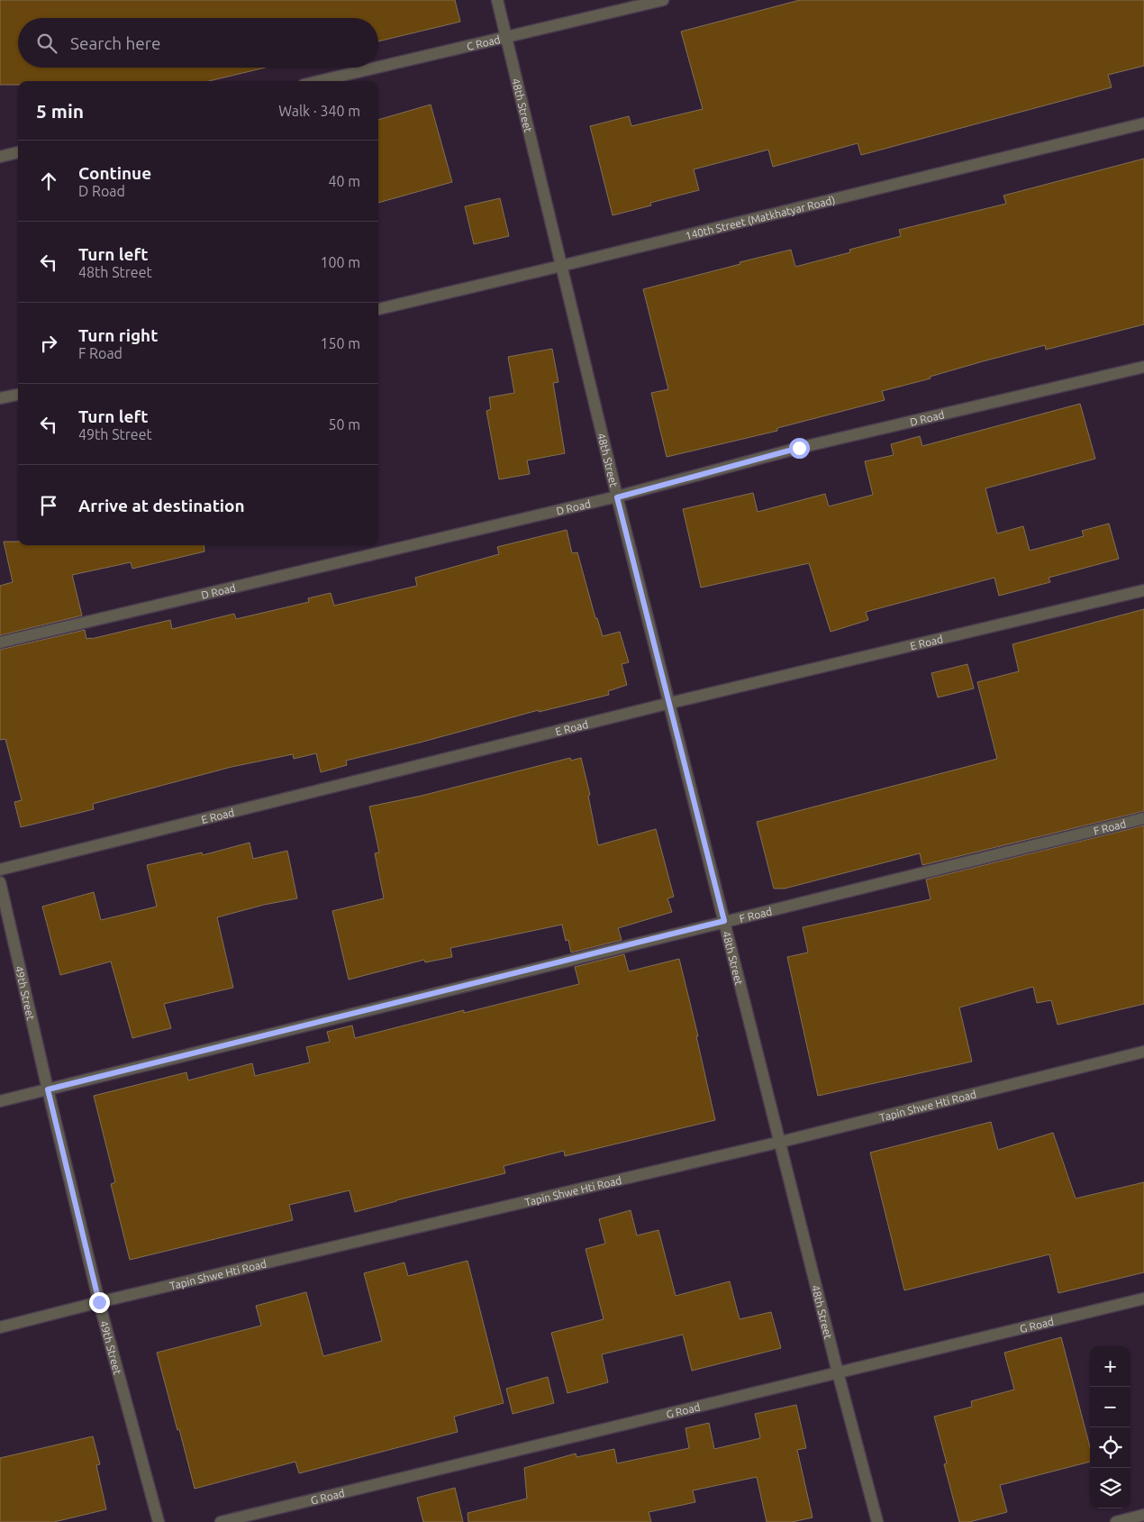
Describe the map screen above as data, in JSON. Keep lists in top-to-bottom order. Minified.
{"streets":{"street":["C Road","48th Street","140th Street (Matkhatyar Road)","D Road","E Road","F Road","49th Street","Tapin Shwe Hti Road","G Road"]},"crossings":[["C Road","48th Street"],["48th Street","140th Street (Matkhatyar Road)"],["48th Street","D Road"],["48th Street","E Road"],["48th Street","F Road"],["48th Street","Tapin Shwe Hti Road"],["48th Street","G Road"],["F Road","49th Street"],["49th Street","Tapin Shwe Hti Road"]],"page":{"search":"Search here","heading":["5 min","Walk · 340 m"],"list":[["Continue","D Road","40 m"],["Turn left","48th Street","100 m"],["Turn right","F Road","150 m"],["Turn left","49th Street","50 m"],"Arrive at destination"],"map_buttons":["+","−"]}}
